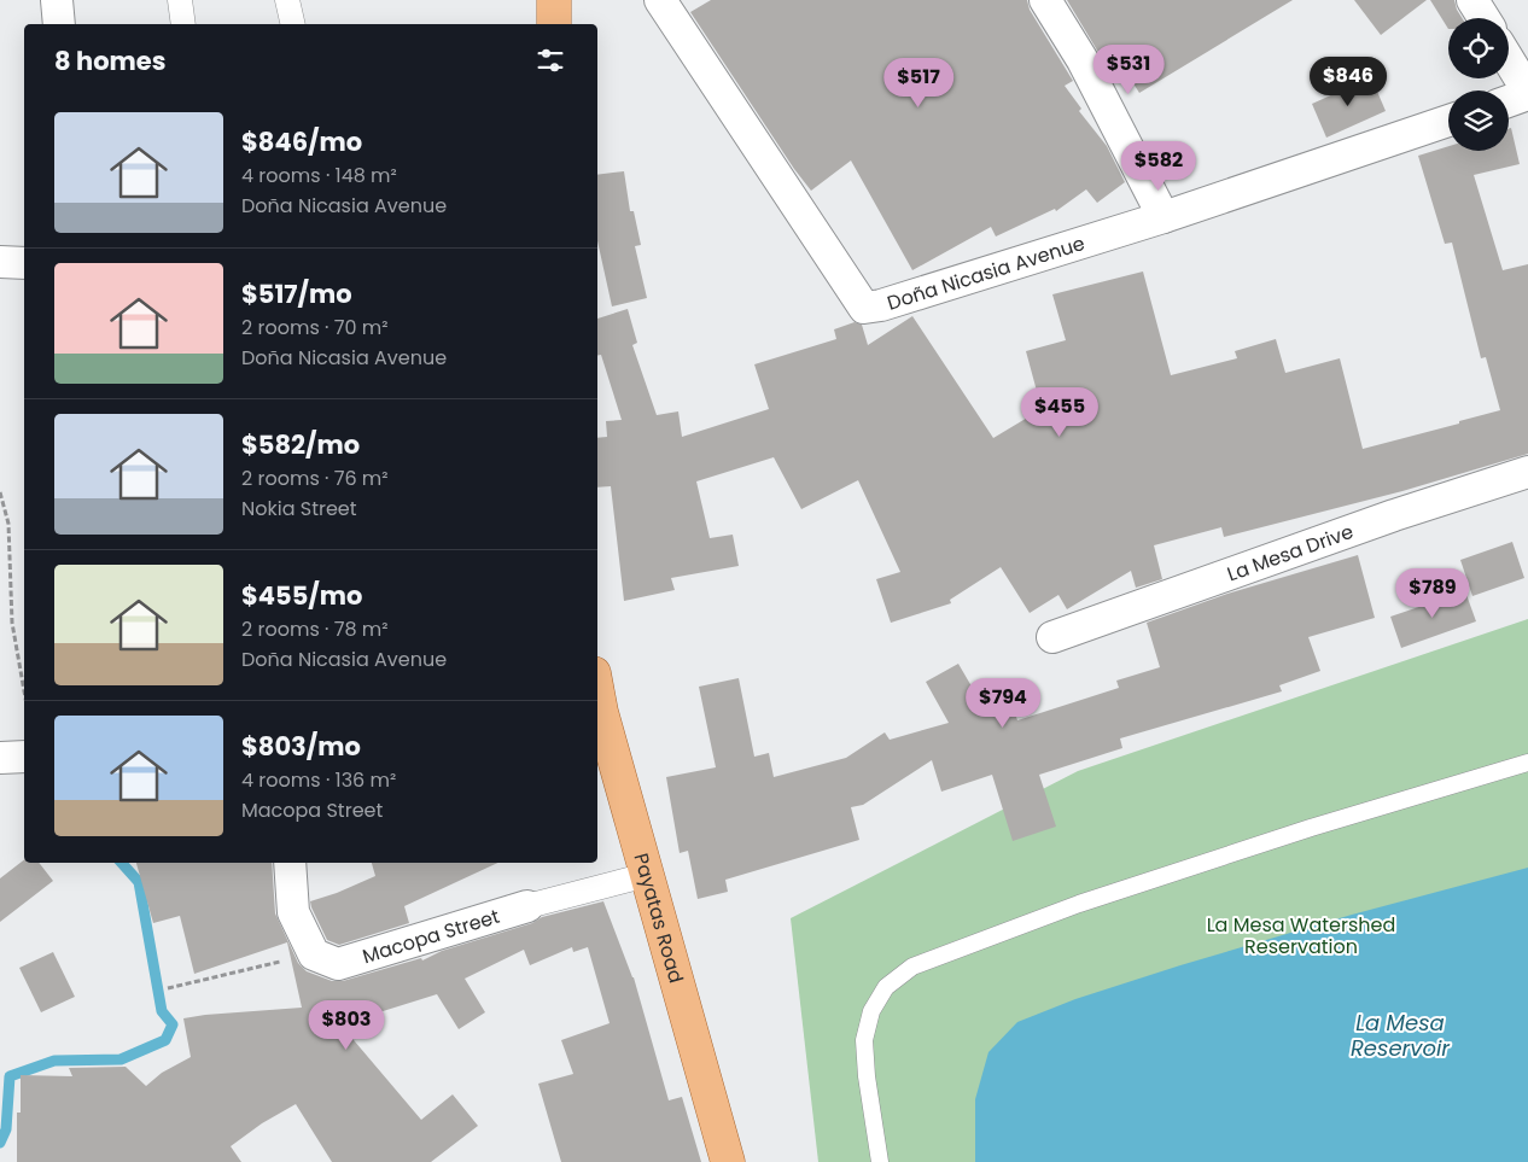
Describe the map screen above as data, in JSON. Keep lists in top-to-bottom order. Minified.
{"streets":{"main road":["Payatas Road"],"street":["Doña Nicasia Avenue","La Mesa Drive","Macopa Street"]},"crossings":[["Payatas Road","Macopa Street"]],"water":["La Mesa Reservoir"],"parks":["La Mesa Watershed Reservation"],"page":{"heading":"8 homes","price":["$531","$846","$517","$582","$455","$789","$794","$803"],"list":[{"name":"$846/mo","note":"4 rooms · 148 m² · Doña Nicasia Avenue"},{"name":"$517/mo","note":"2 rooms · 70 m² · Doña Nicasia Avenue"},{"name":"$582/mo","note":"2 rooms · 76 m² · Nokia Street"},{"name":"$455/mo","note":"2 rooms · 78 m² · Doña Nicasia Avenue"},{"name":"$803/mo","note":"4 rooms · 136 m² · Macopa Street"}]}}
